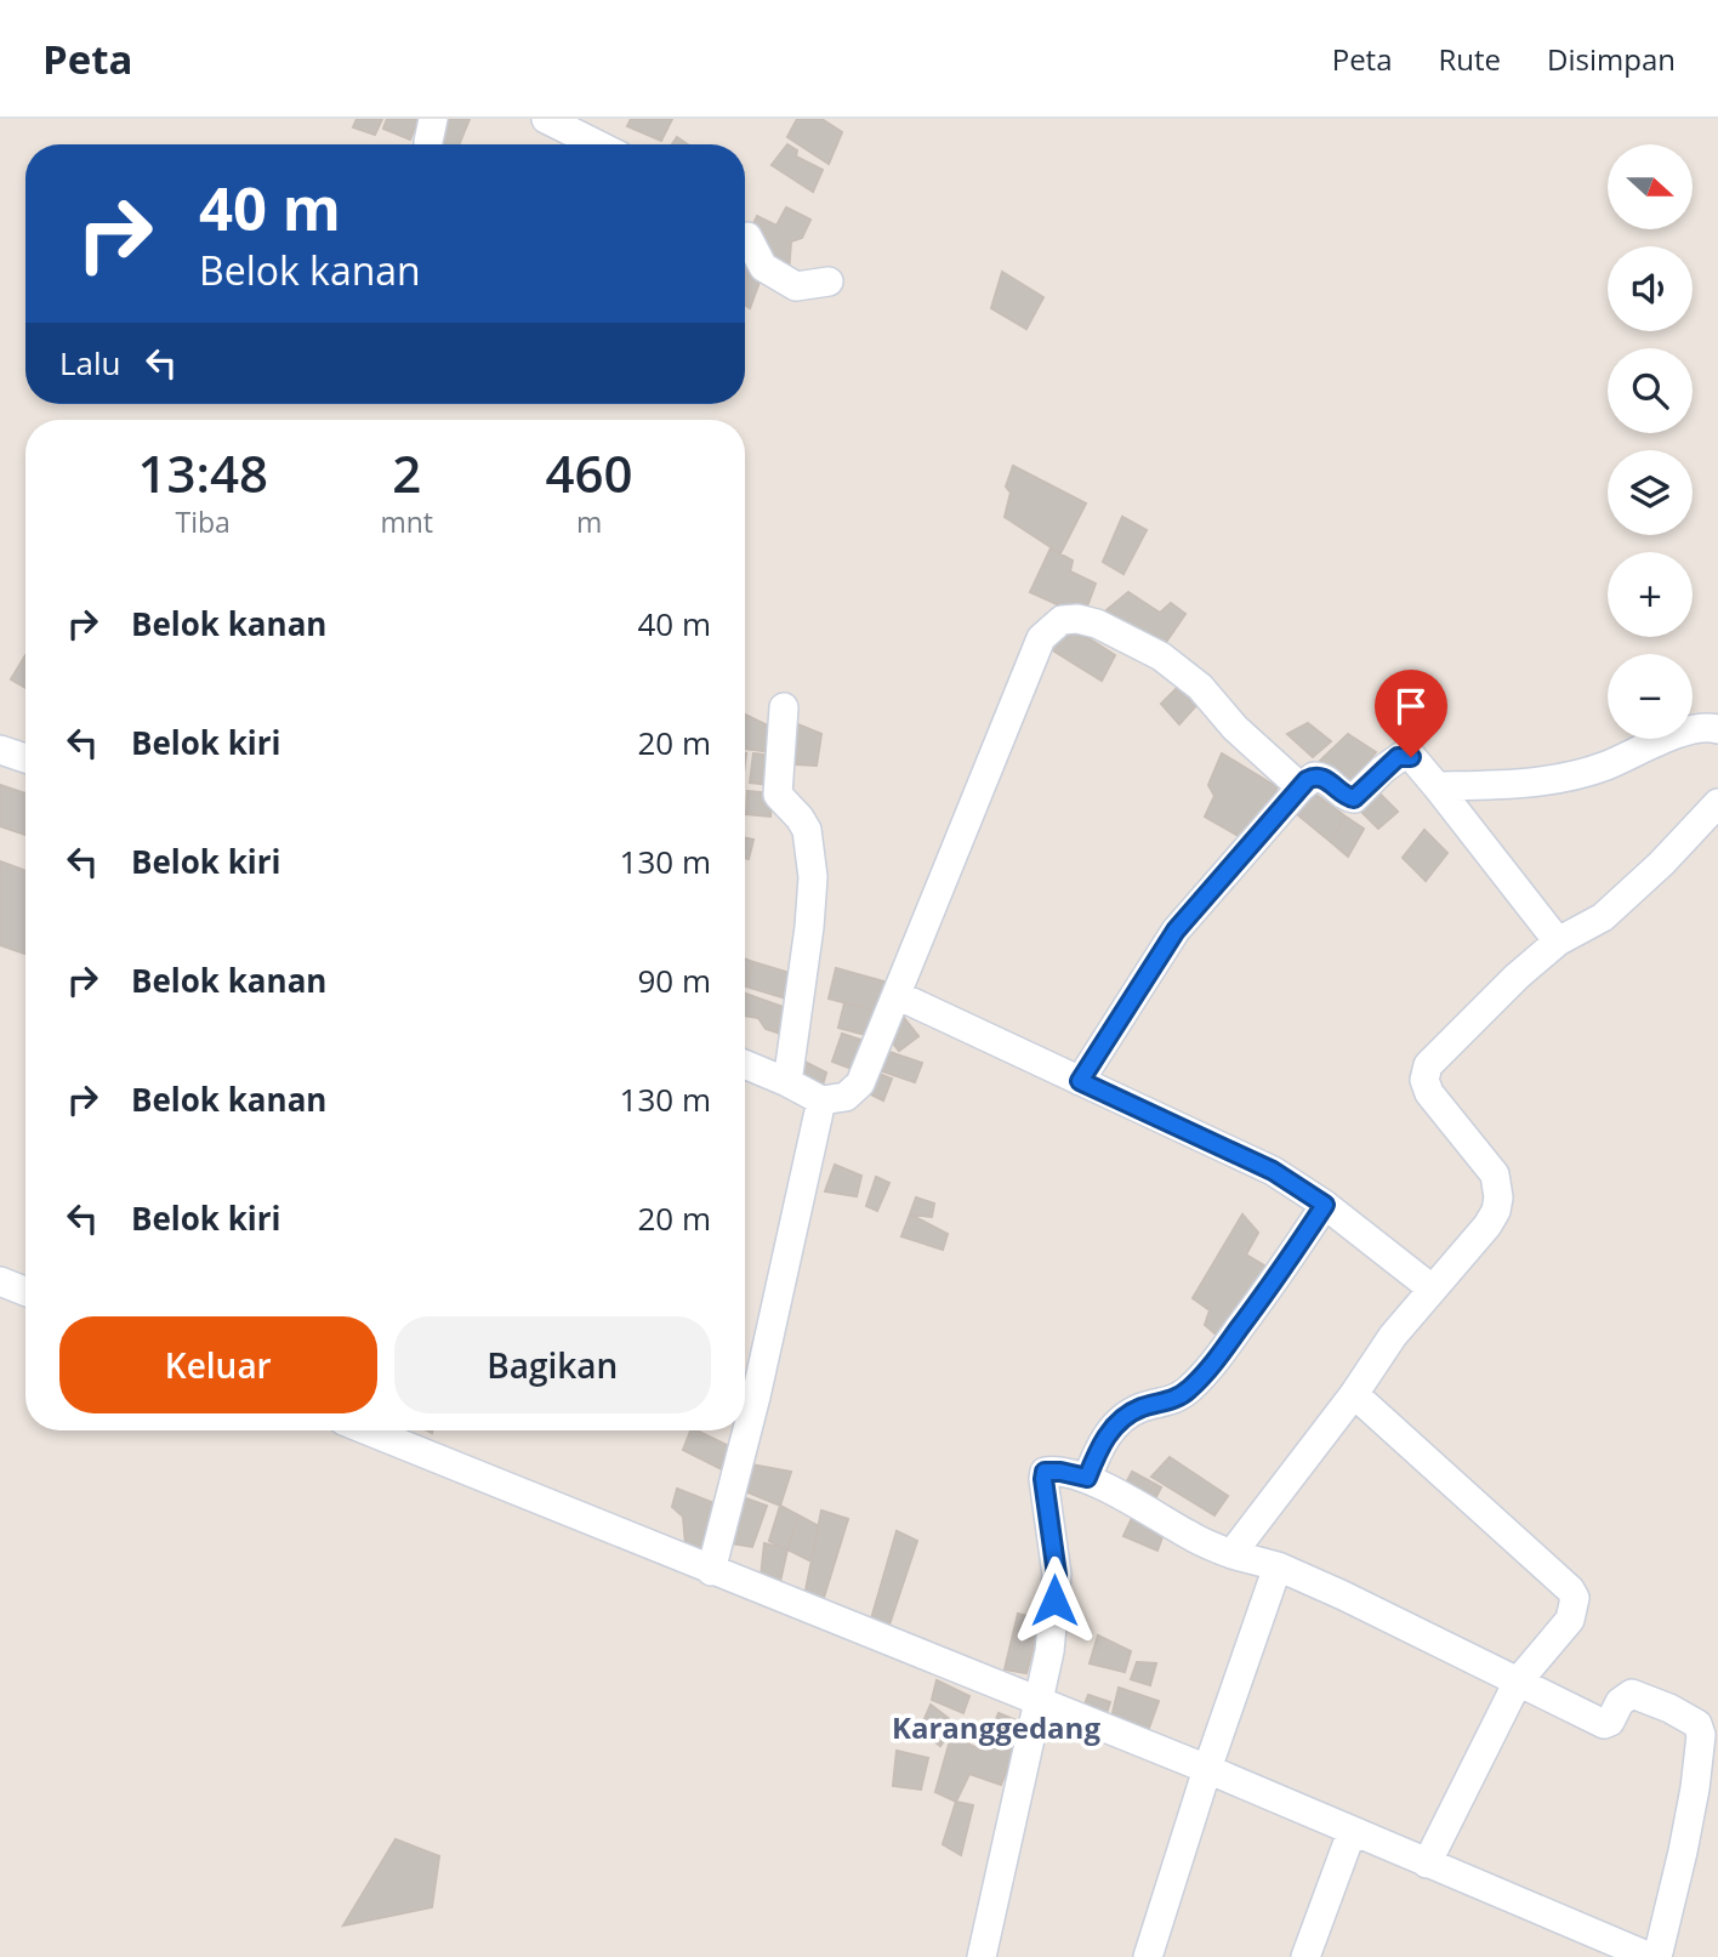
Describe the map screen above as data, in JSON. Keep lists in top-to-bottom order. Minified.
{"districts":["Karanggedang"],"north":"right","page":{"header":"Peta","nav":["Peta","Rute","Disimpan"],"map_buttons":["+","−"],"turn":["40 m","Belok kanan"],"then":"Lalu","eta":["13:48","Tiba","2","mnt","460","m"],"list":[{"name":"Belok kanan","value":"40 m"},{"name":"Belok kiri","value":"20 m"},{"name":"Belok kiri","value":"130 m"},{"name":"Belok kanan","value":"90 m"},{"name":"Belok kanan","value":"130 m"},{"name":"Belok kiri","value":"20 m"}],"buttons":["Keluar","Bagikan"]}}
